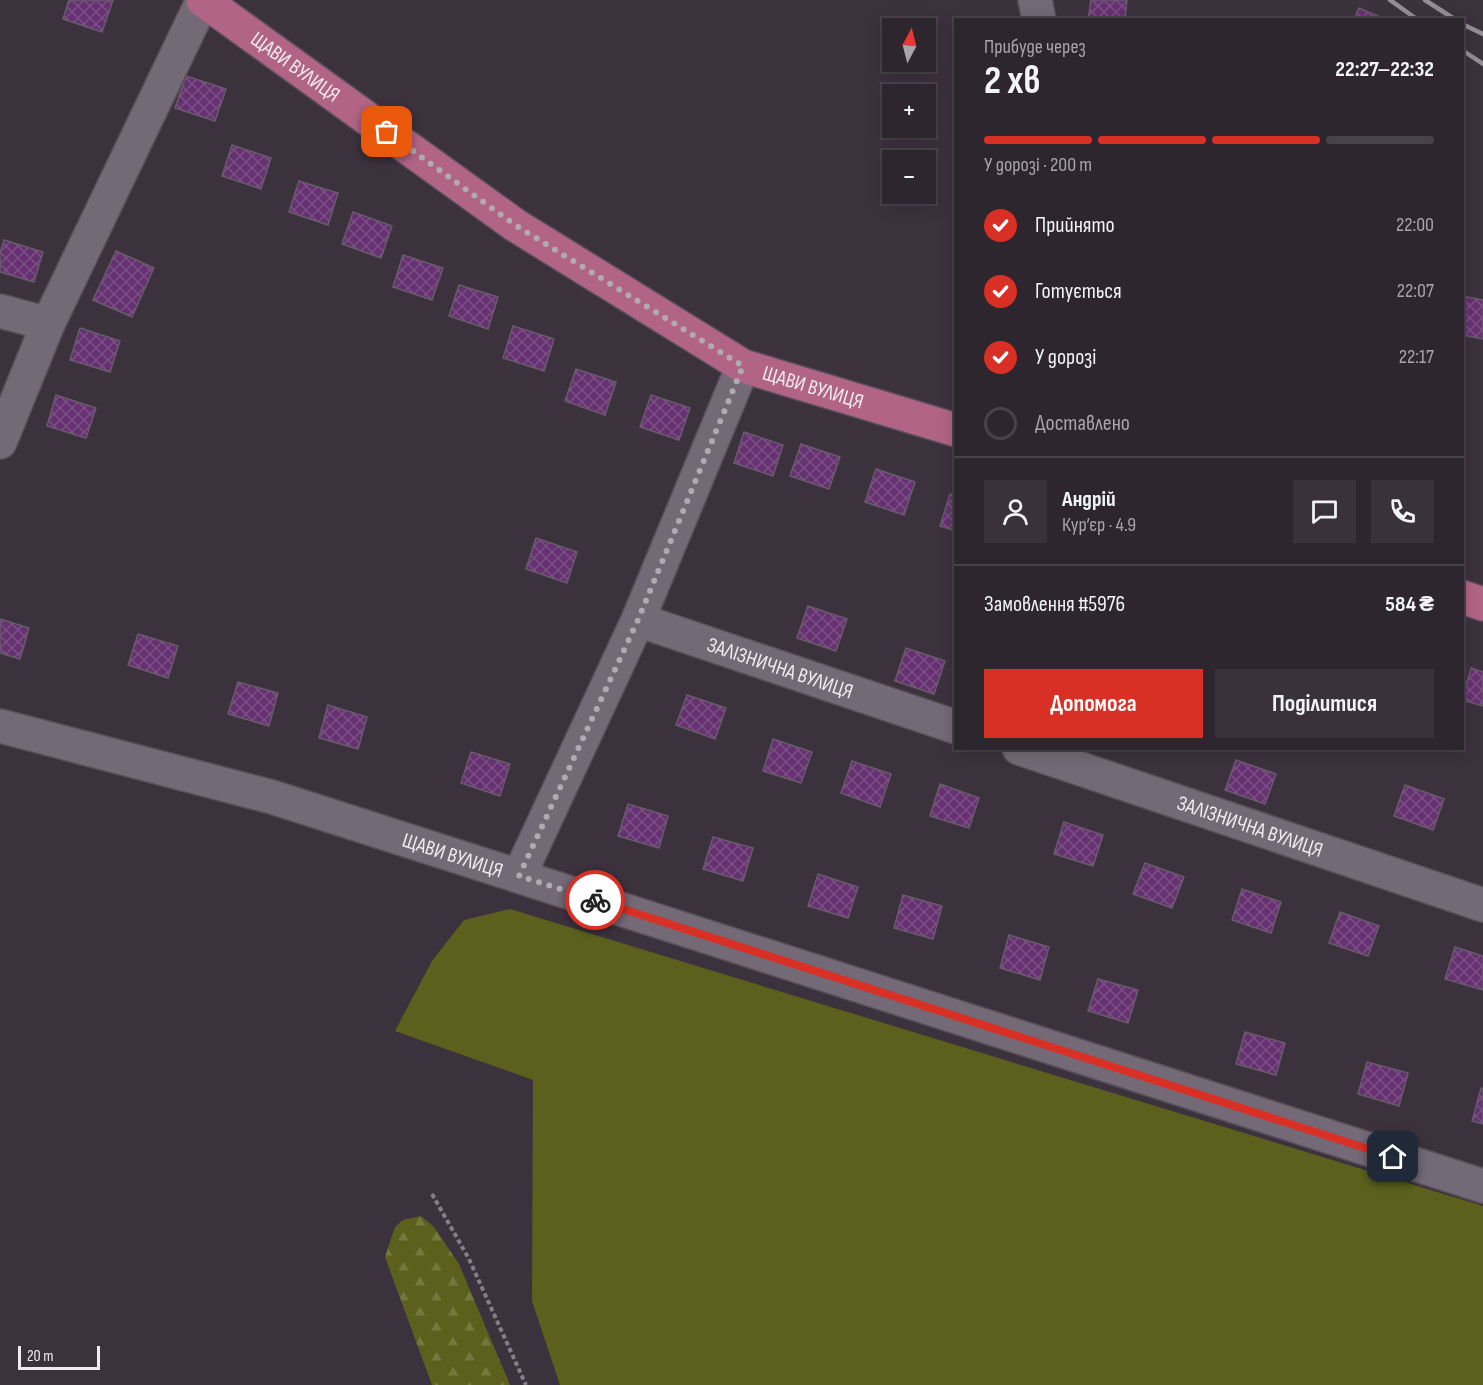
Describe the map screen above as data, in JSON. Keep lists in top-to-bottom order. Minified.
{"streets":{"main road":["ЩАВИ ВУЛИЦЯ"],"street":["ЗАЛІЗНИЧНА ВУЛИЦЯ"]},"scale_bar":"20 m","north":"top","page":{"map_buttons":["+","−"],"heading":["2 хв","Прибуде через","22:27–22:32"],"panel":["Андрій","Кур’єр · 4.9","Замовлення #5976","584 ₴"],"bar":"У дорозі · 200 m","list":[["Прийнято","22:00"],["Готується","22:07"],["У дорозі","22:17"],"Доставлено"],"buttons":["Допомога","Поділитися"],"scale":"20 m"}}
